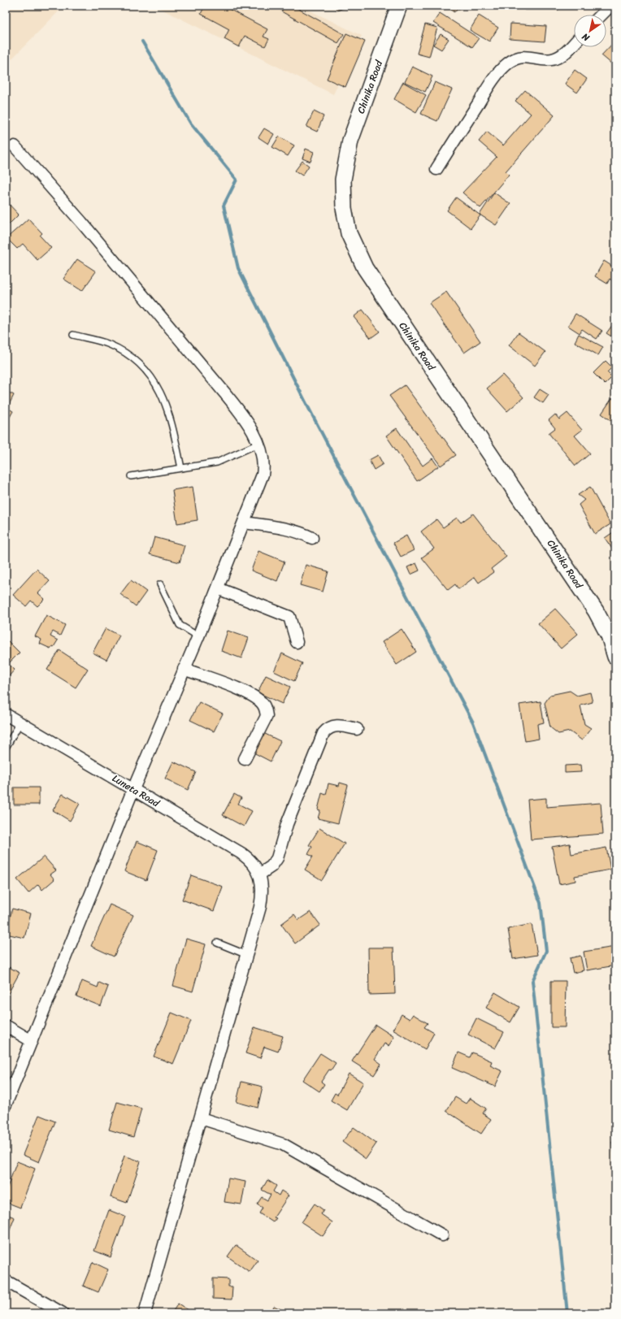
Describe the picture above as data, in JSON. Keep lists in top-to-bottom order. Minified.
{"streets":{"main road":["Chinika Road"],"street":["Luneta Road"]},"north":"bottom left"}
